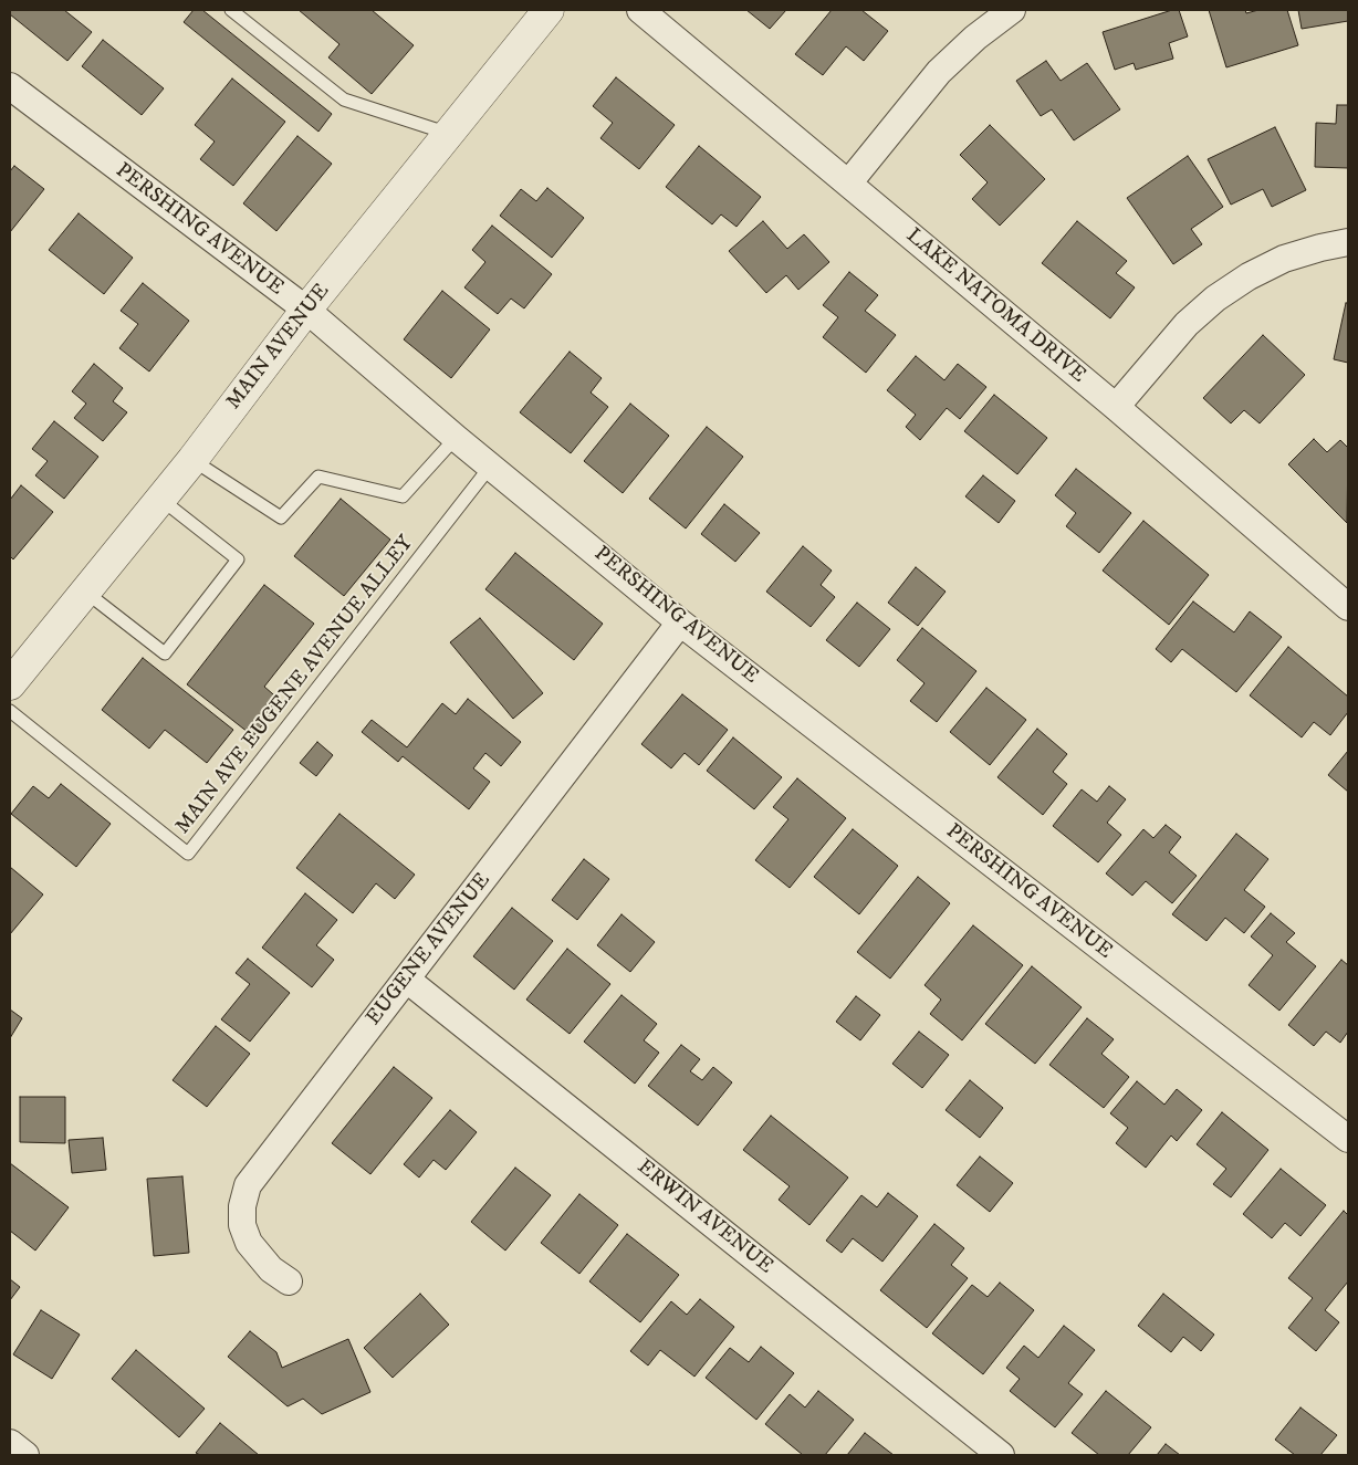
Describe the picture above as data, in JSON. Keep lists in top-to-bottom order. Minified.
{"streets":{"street":["PERSHING AVENUE","LAKE NATOMA DRIVE","MAIN AVENUE","EUGENE AVENUE","ERWIN AVENUE"],"lane":["MAIN AVE EUGENE AVENUE ALLEY"]},"crossings":[["PERSHING AVENUE","MAIN AVENUE"],["PERSHING AVENUE","MAIN AVE EUGENE AVENUE ALLEY"],["PERSHING AVENUE","EUGENE AVENUE"],["EUGENE AVENUE","ERWIN AVENUE"]]}
